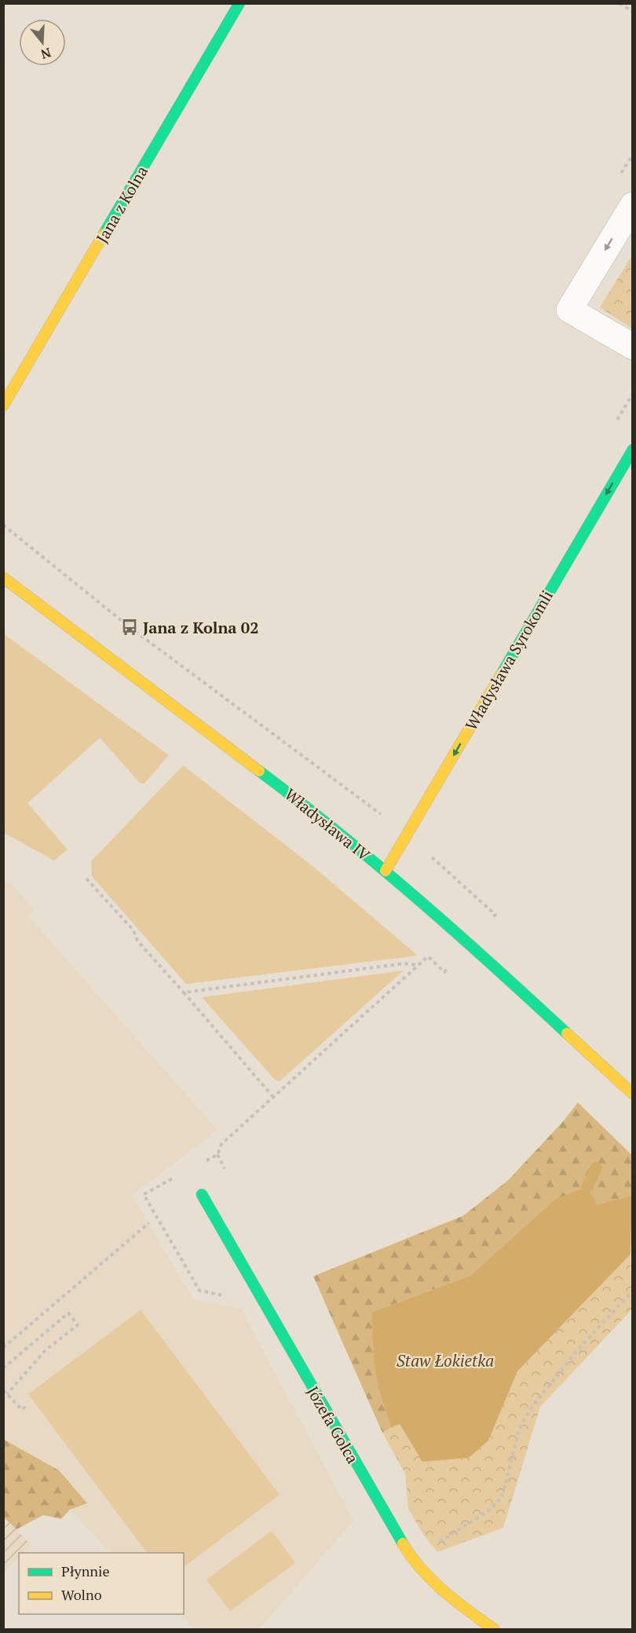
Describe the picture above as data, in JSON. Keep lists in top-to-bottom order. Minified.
{"streets":{"street":["Jana z Kolna","Władysława Syrokomli","Władysława IV","Józefa Golca"]},"crossings":[["Władysława Syrokomli","Władysława IV"]],"one_way":["Władysława Syrokomli"],"water":["Staw Łokietka"],"places":{"bus stop":["Jana z Kolna 02"]},"legend":["Płynnie","Wolno"],"north":"bottom"}
